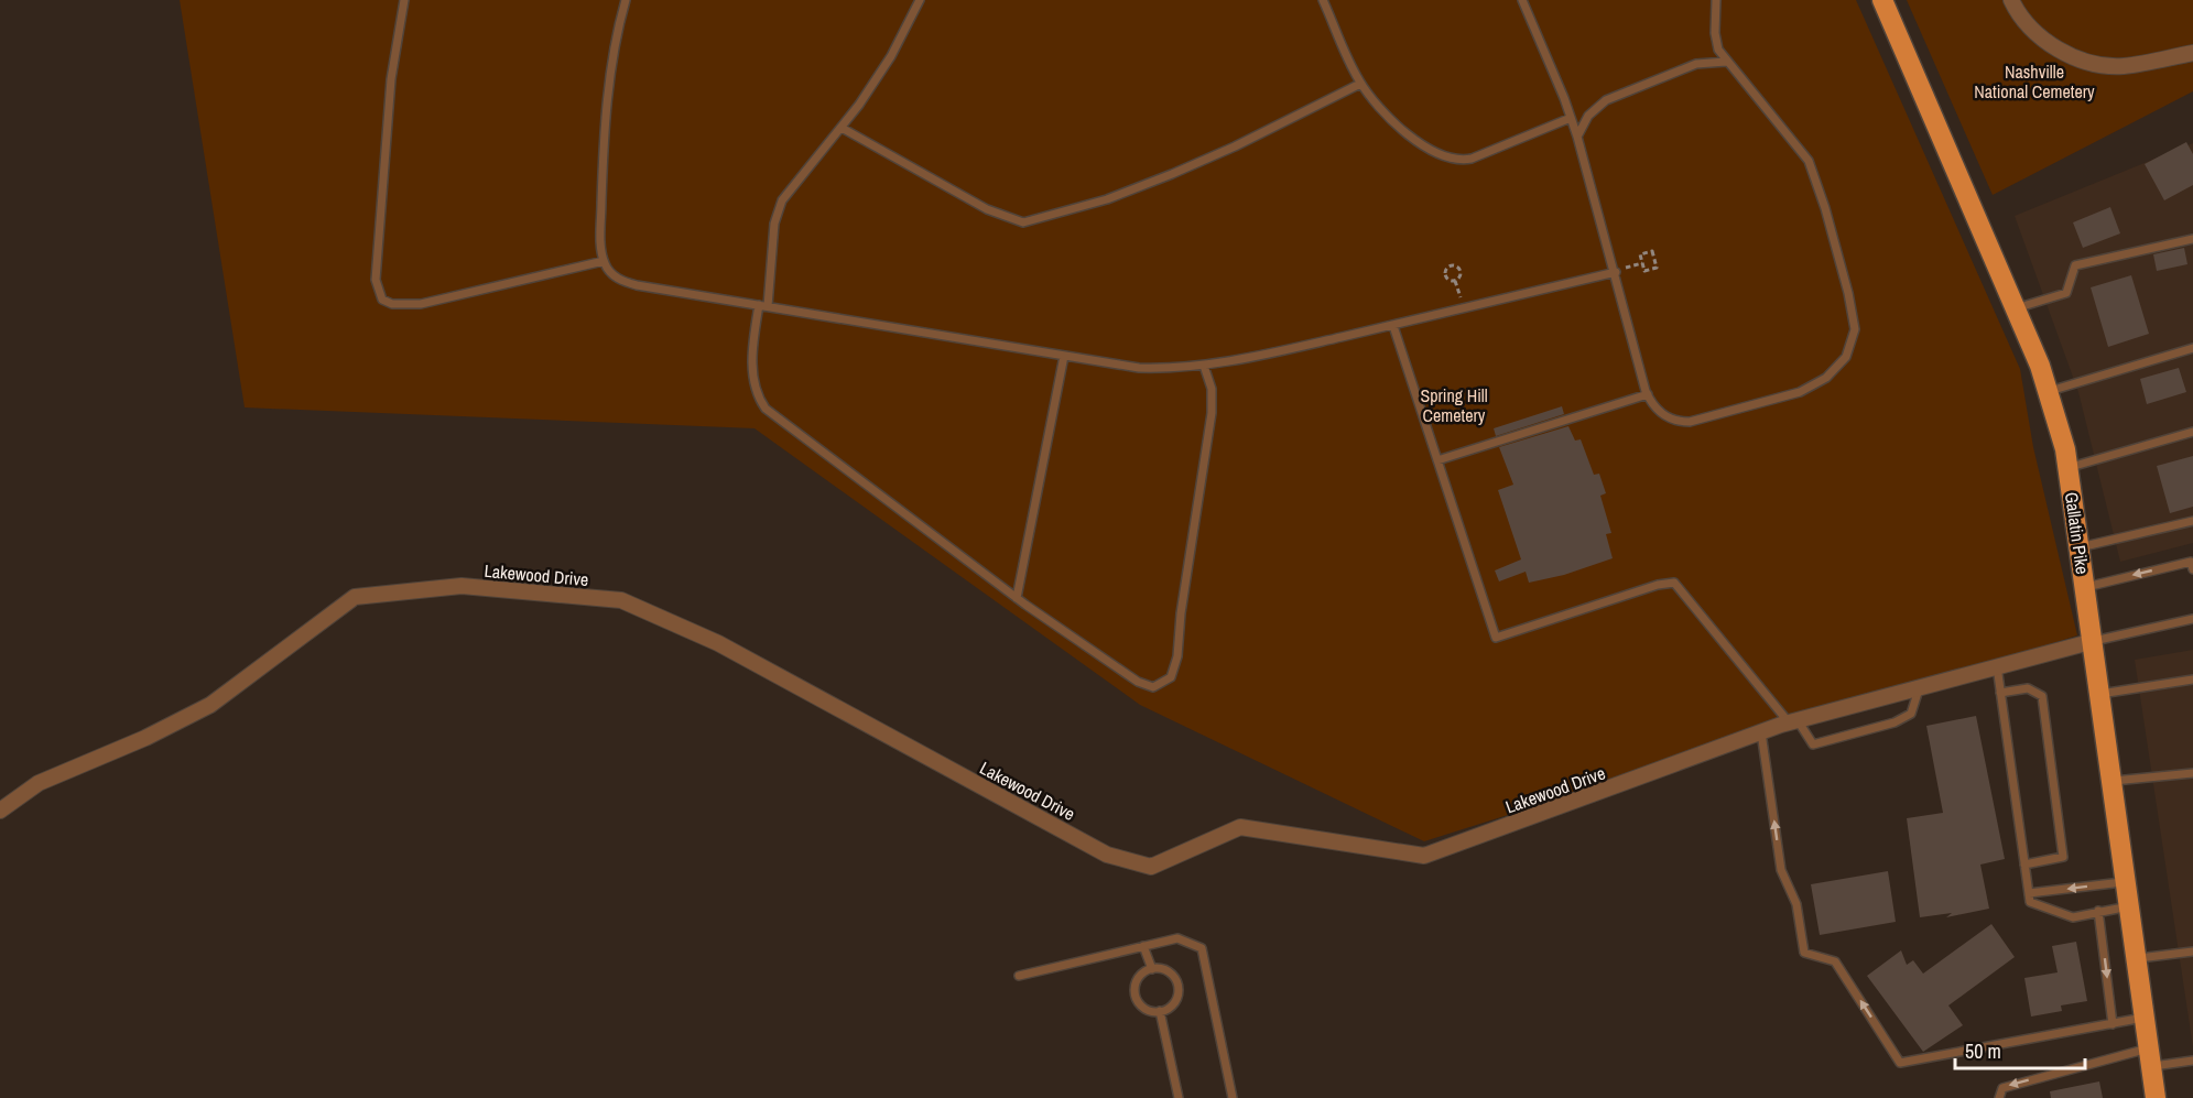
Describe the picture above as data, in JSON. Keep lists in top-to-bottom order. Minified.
{"streets":{"main road":["Gallatin Pike"],"street":["Lakewood Drive"]},"crossings":[["Gallatin Pike","Lakewood Drive"]],"parks":["Nashville National Cemetery","Spring Hill Cemetery"],"scale_bar":"50 m"}
